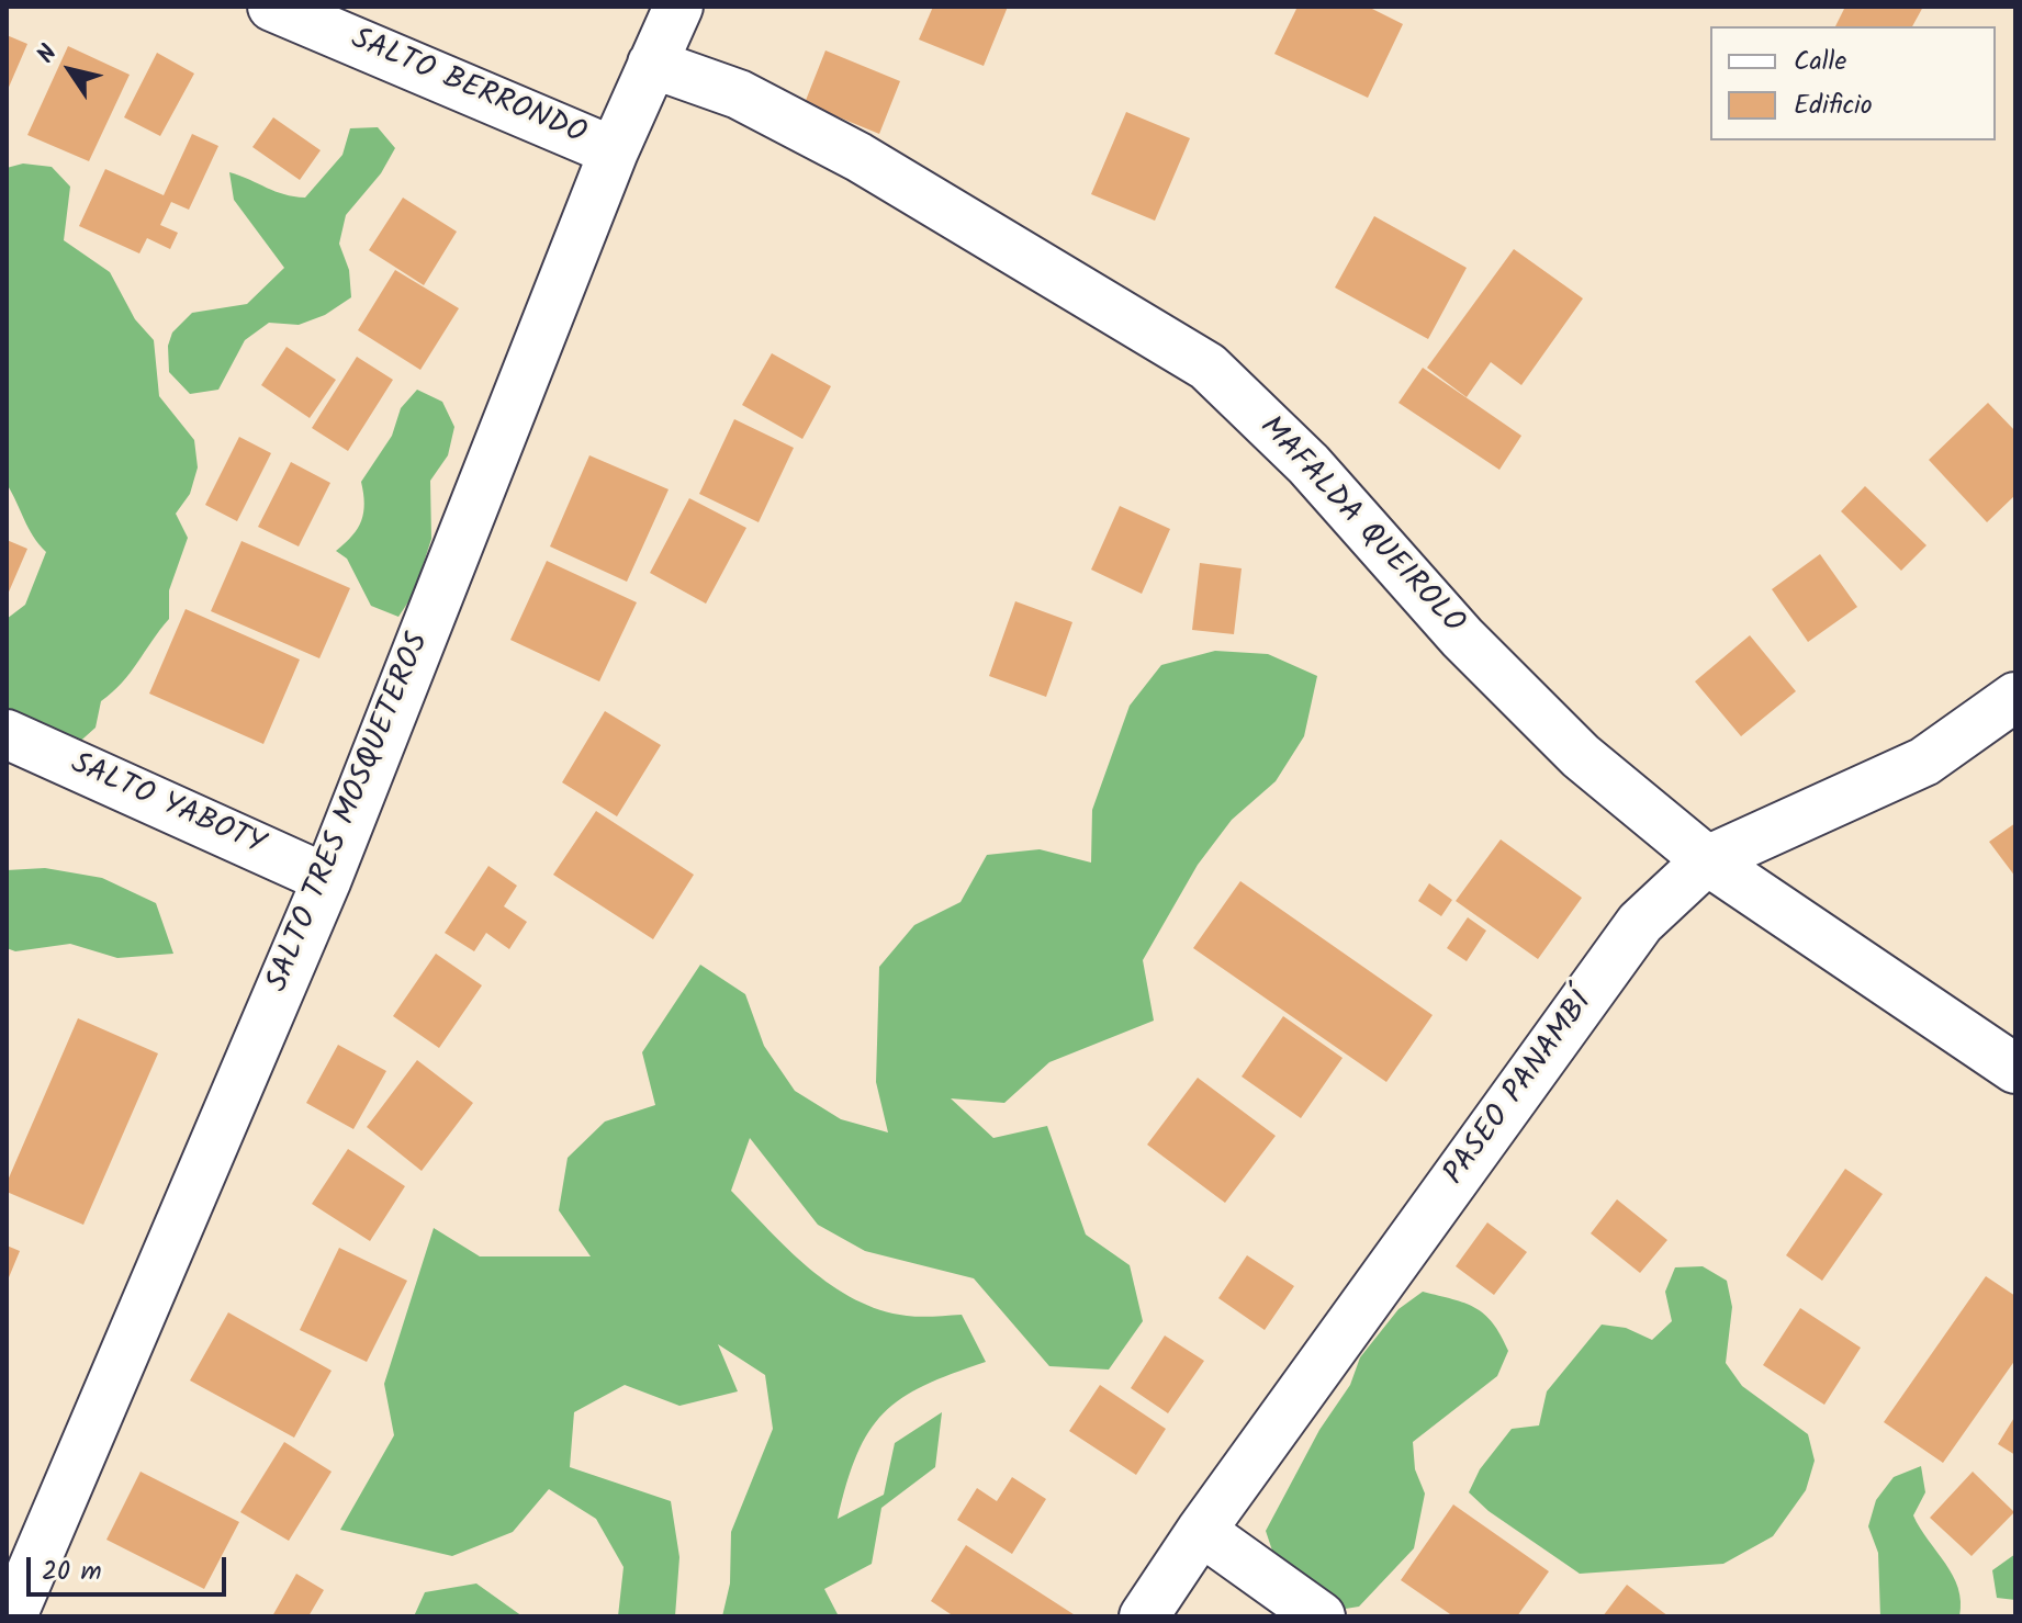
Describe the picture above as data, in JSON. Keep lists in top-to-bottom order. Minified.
{"streets":{"street":["SALTO BERRONDO","MAFALDA QUEIROLO","SALTO YABOTY","SALTO TRES MOSQUETEROS","PASEO PANAMBÍ"]},"crossings":[["SALTO BERRONDO","SALTO TRES MOSQUETEROS"],["MAFALDA QUEIROLO","SALTO TRES MOSQUETEROS"],["MAFALDA QUEIROLO","PASEO PANAMBÍ"],["SALTO YABOTY","SALTO TRES MOSQUETEROS"]],"legend":["Calle","Edificio"],"scale_bar":"20 m","north":"top left"}
